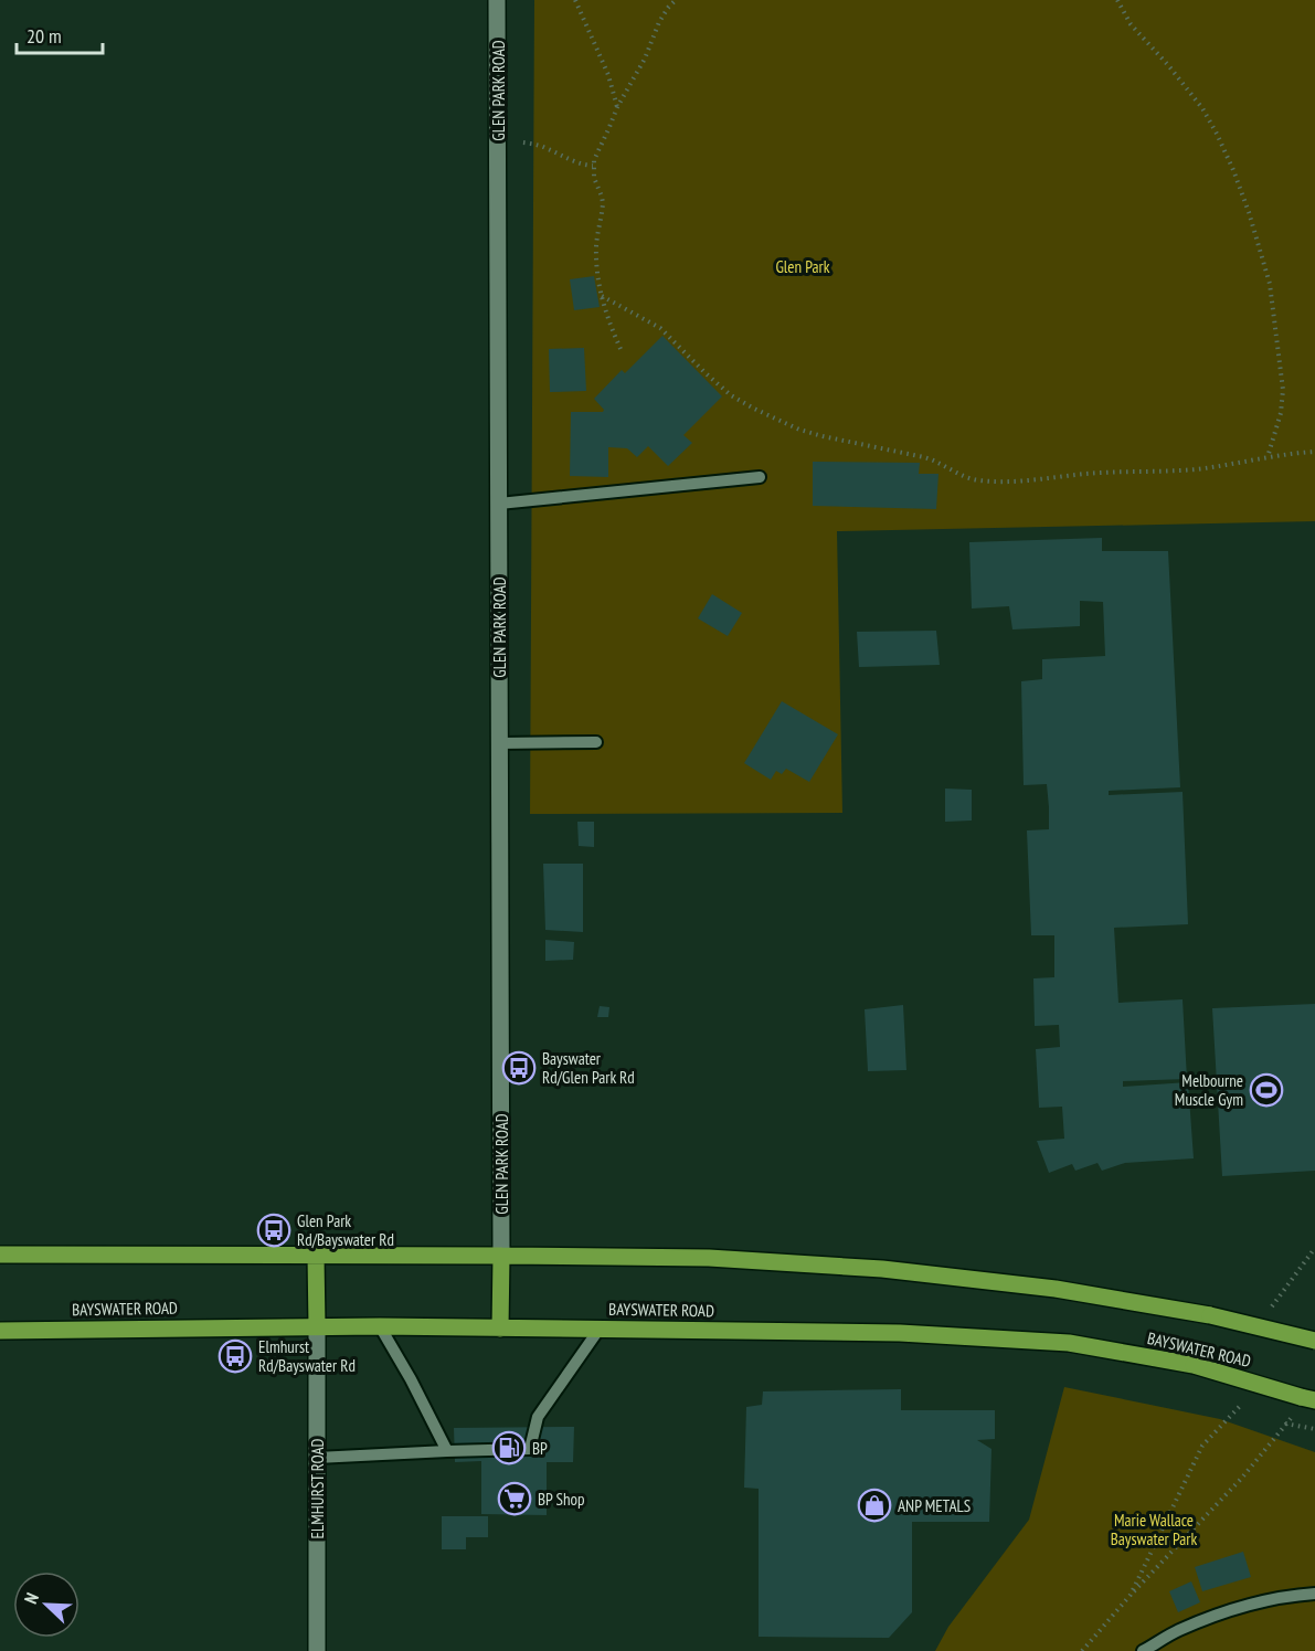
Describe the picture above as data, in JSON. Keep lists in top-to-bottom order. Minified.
{"streets":{"main road":["BAYSWATER ROAD"],"street":["GLEN PARK ROAD","ELMHURST ROAD"]},"crossings":[["GLEN PARK ROAD","BAYSWATER ROAD"],["BAYSWATER ROAD","ELMHURST ROAD"]],"parks":["Glen Park","Marie Wallace Bayswater Park"],"places":{"bus stop":["Bayswater Rd/Glen Park Rd","Glen Park Rd/Bayswater Rd","Elmhurst Rd/Bayswater Rd"],"sports":["Melbourne Muscle Gym"],"fuel station":["BP"],"supermarket":["BP Shop"],"shop":["ANP METALS"]},"scale_bar":"20 m","north":"top left"}
